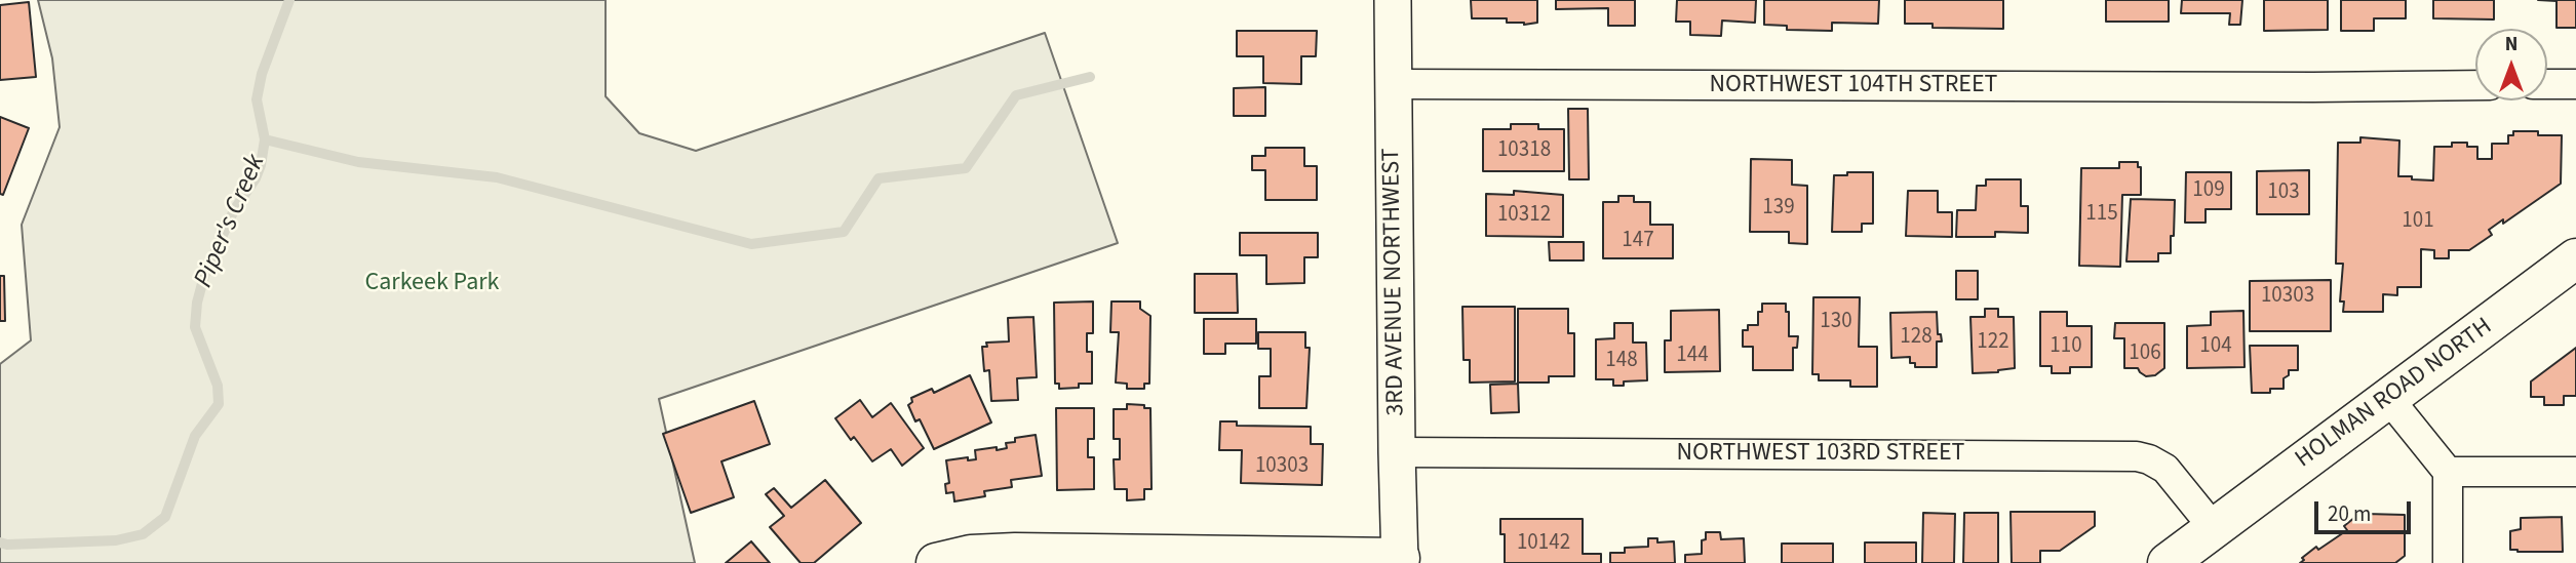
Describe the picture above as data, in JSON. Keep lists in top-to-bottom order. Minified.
{"streets":{"main road":["HOLMAN ROAD NORTH"],"street":["NORTHWEST 104TH STREET","3RD AVENUE NORTHWEST","NORTHWEST 103RD STREET"]},"crossings":[["NORTHWEST 104TH STREET","3RD AVENUE NORTHWEST"],["3RD AVENUE NORTHWEST","NORTHWEST 103RD STREET"],["HOLMAN ROAD NORTH","NORTHWEST 103RD STREET"]],"water":["Piper's Creek"],"parks":["Carkeek Park"],"house_numbers":["10318","109","103","139","115","10312","101","147","10303","130","128","122","110","104","106","144","148","10303","10142"],"scale_bar":"20 m","north":"top"}
